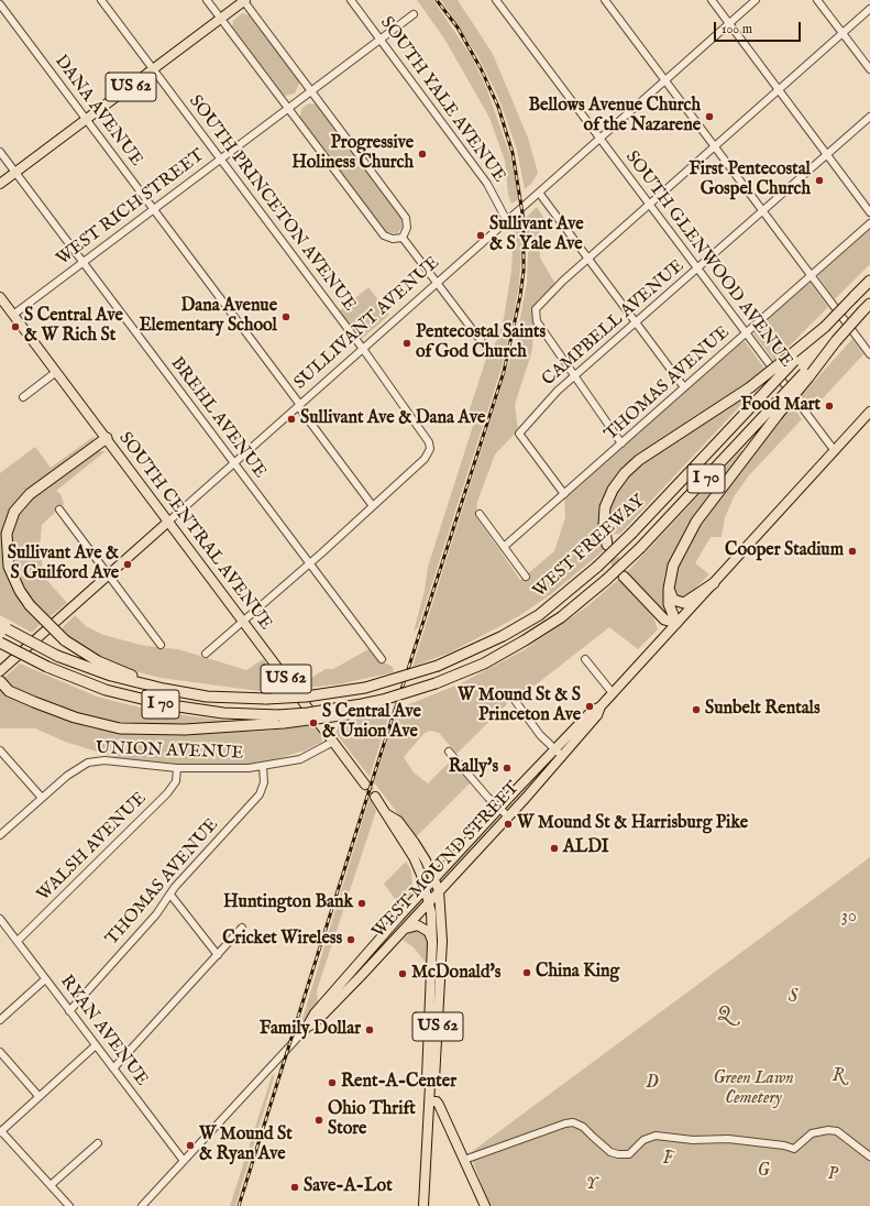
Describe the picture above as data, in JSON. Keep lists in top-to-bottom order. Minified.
{"streets":{"highway":["I 70","WEST FREEWAY"],"main road":["US 62","SULLIVANT AVENUE","SOUTH CENTRAL AVENUE","WEST MOUND STREET"],"street":["SOUTH YALE AVENUE","DANA AVENUE","SOUTH PRINCETON AVENUE","WEST RICH STREET","SOUTH GLENWOOD AVENUE","CAMPBELL AVENUE","THOMAS AVENUE","BREHL AVENUE","UNION AVENUE","WALSH AVENUE","RYAN AVENUE"]},"crossings":[["US 62","DANA AVENUE"],["US 62","SOUTH PRINCETON AVENUE"],["US 62","BREHL AVENUE"],["US 62","WEST MOUND STREET"],["SOUTH YALE AVENUE","WEST RICH STREET"],["SOUTH YALE AVENUE","SULLIVANT AVENUE"],["DANA AVENUE","SOUTH PRINCETON AVENUE"],["DANA AVENUE","WEST RICH STREET"],["DANA AVENUE","SULLIVANT AVENUE"],["SOUTH PRINCETON AVENUE","WEST RICH STREET"],["SOUTH PRINCETON AVENUE","SULLIVANT AVENUE"],["WEST RICH STREET","BREHL AVENUE"],["WEST RICH STREET","SOUTH CENTRAL AVENUE"],["SOUTH GLENWOOD AVENUE","SULLIVANT AVENUE"],["SOUTH GLENWOOD AVENUE","CAMPBELL AVENUE"],["SOUTH GLENWOOD AVENUE","THOMAS AVENUE"],["SOUTH GLENWOOD AVENUE","WEST MOUND STREET"],["SULLIVANT AVENUE","BREHL AVENUE"],["SULLIVANT AVENUE","SOUTH CENTRAL AVENUE"],["CAMPBELL AVENUE","THOMAS AVENUE"],["THOMAS AVENUE","UNION AVENUE"],["THOMAS AVENUE","RYAN AVENUE"],["SOUTH CENTRAL AVENUE","UNION AVENUE"],["UNION AVENUE","WALSH AVENUE"],["WALSH AVENUE","RYAN AVENUE"],["WEST MOUND STREET","RYAN AVENUE"]],"parks":["30","S","Q","R","Green Lawn Cemetery","D","F","G","P","Y"],"places":["Bellows Avenue Church of the Nazarene","Progressive Holiness Church","First Pentecostal Gospel Church","Sullivant Ave & S Yale Ave","Dana Avenue Elementary School","S Central Ave & W Rich St","Pentecostal Saints of God Church","Food Mart","Sullivant Ave & Dana Ave","Cooper Stadium","Sullivant Ave & S Guilford Ave","W Mound St & S Princeton Ave","Sunbelt Rentals","S Central Ave & Union Ave","Rally's","W Mound St & Harrisburg Pike","ALDI","Huntington Bank","Cricket Wireless","China King","McDonald's","Family Dollar","Rent-A-Center","Ohio Thrift Store","W Mound St & Ryan Ave","Save-A-Lot"],"scale_bar":"100 m"}
